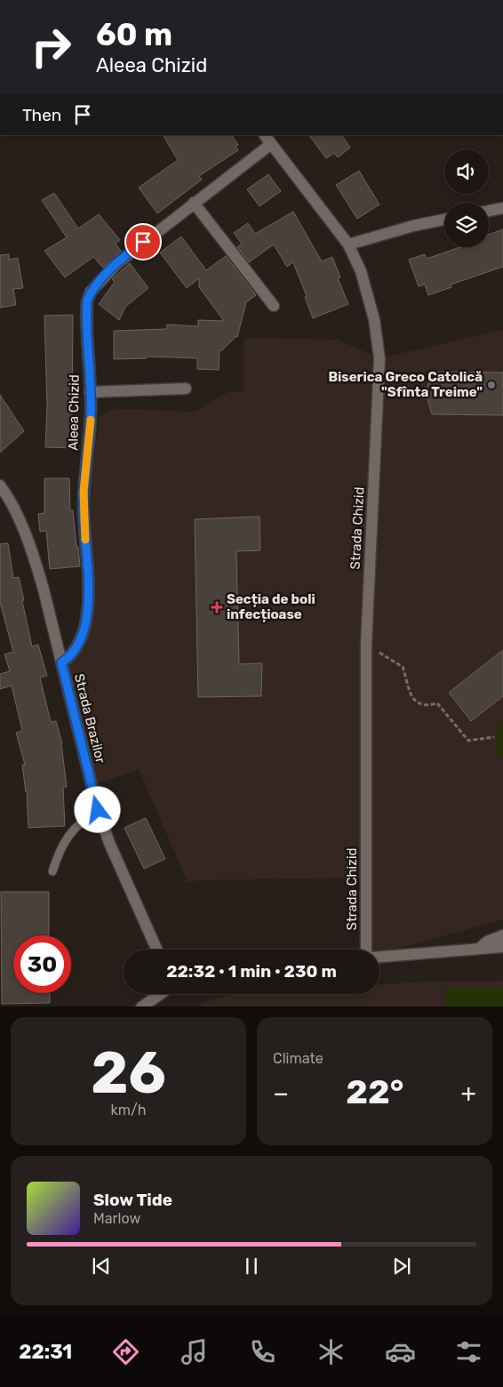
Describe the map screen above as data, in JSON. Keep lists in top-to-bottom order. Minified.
{"streets":{"street":["Aleea Chizid","Strada Chizid","Strada Brazilor"]},"crossings":[["Aleea Chizid","Strada Chizid"],["Aleea Chizid","Strada Brazilor"]],"places":{"other":["Biserica Greco Catolică \"Sfînta Treime\""],"health":["Secția de boli infecțioase"]},"page":{"turn":["60 m","Aleea Chizid"],"then":"Then","limit":"30","trip":"22:32 · 1 min · 230 m","tile":[["26","km/h"],"Climate"],"heat":["−","22°","+"],"song":["Slow Tide","Marlow"],"tabs":"22:31"}}
